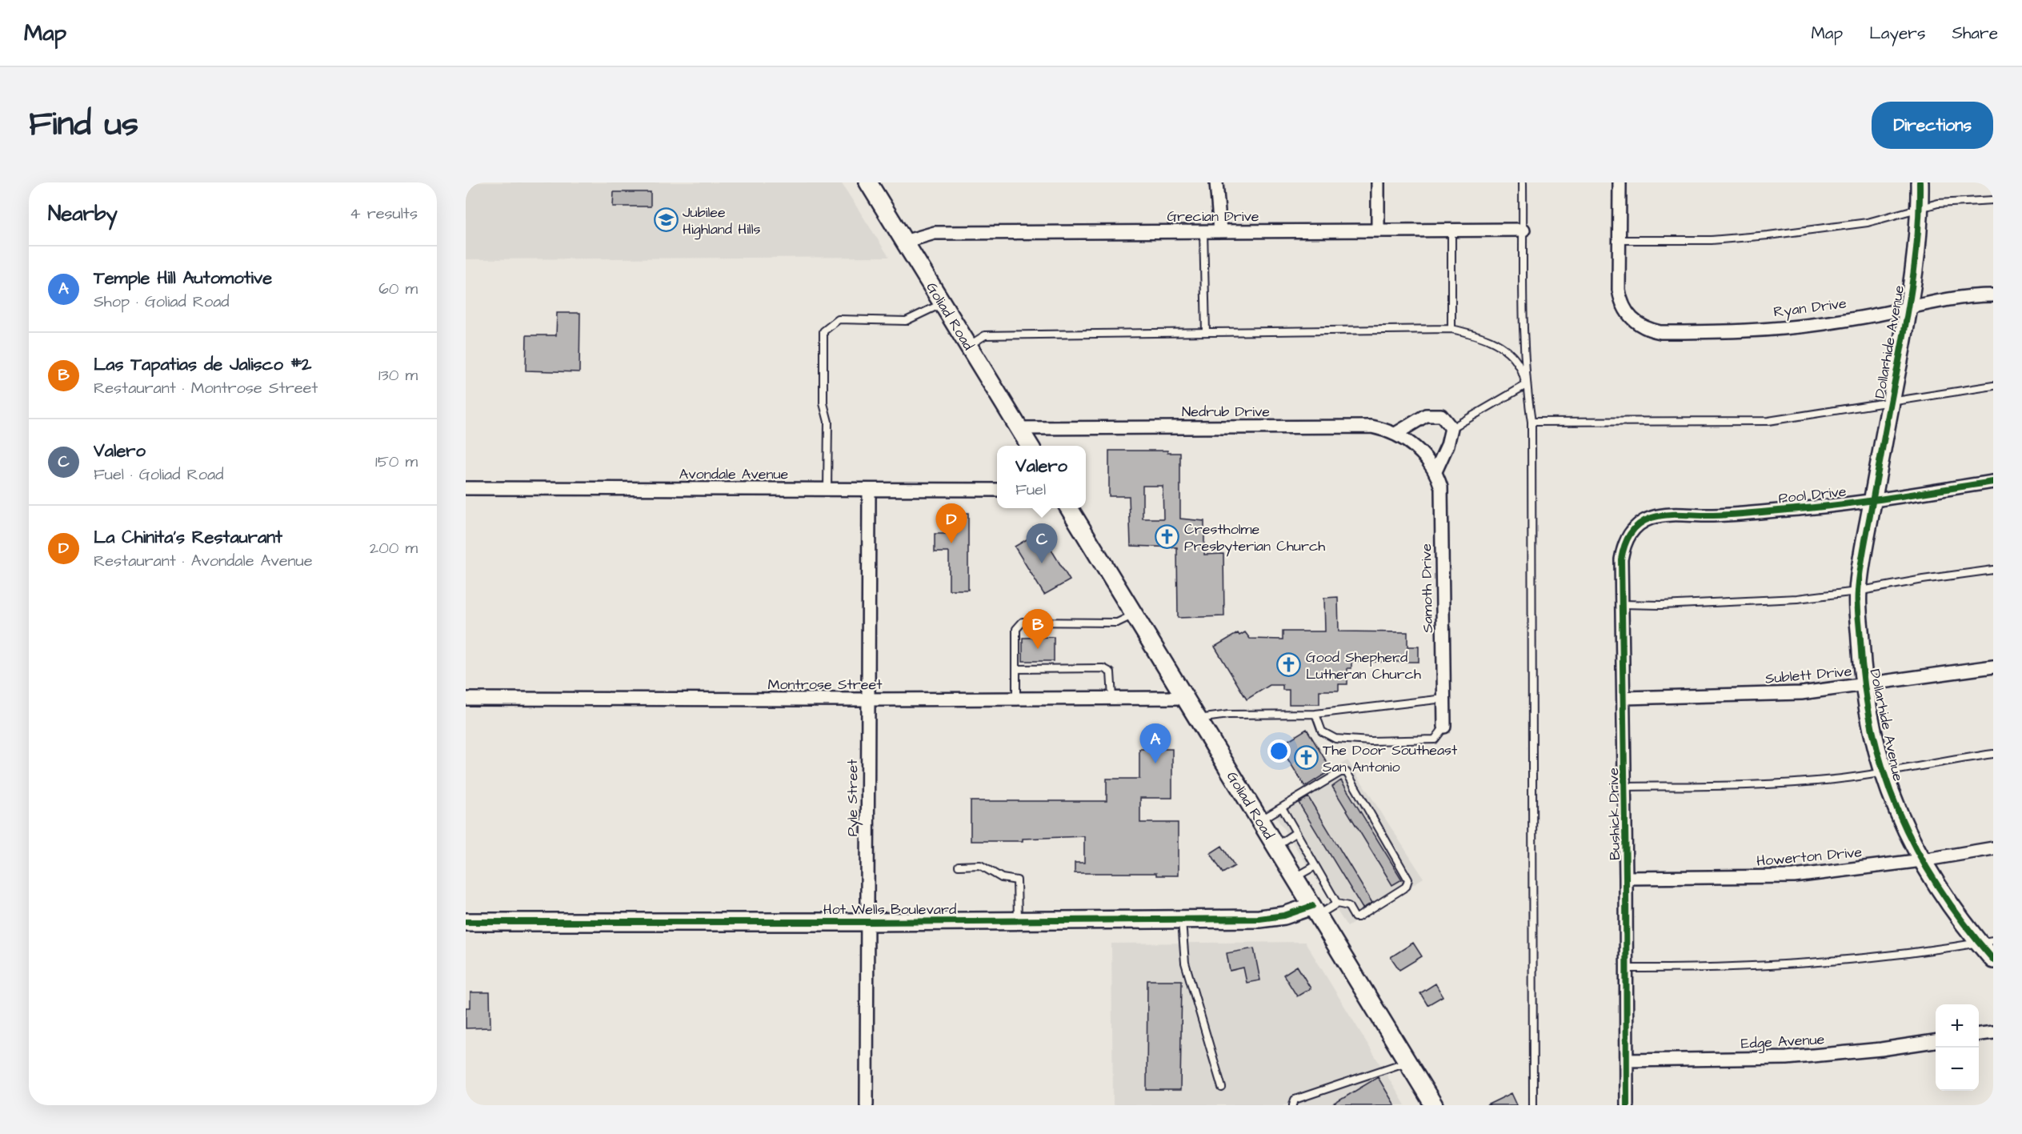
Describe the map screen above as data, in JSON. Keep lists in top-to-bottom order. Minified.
{"streets":{"street":["Grecian Drive","Ryan Drive","Goliad Road","Dollarhide Avenue","Nedrub Drive","Avondale Avenue","Pool Drive","Samoth Drive","Sublett Drive","Montrose Street","Pyle Street","Bushick Drive","Howerton Drive","Hot Wells Boulevard","Edge Avenue"]},"crossings":[["Grecian Drive","Goliad Road"],["Ryan Drive","Dollarhide Avenue"],["Goliad Road","Nedrub Drive"],["Goliad Road","Montrose Street"],["Goliad Road","Hot Wells Boulevard"],["Dollarhide Avenue","Pool Drive"],["Dollarhide Avenue","Sublett Drive"],["Dollarhide Avenue","Howerton Drive"],["Nedrub Drive","Samoth Drive"],["Avondale Avenue","Pyle Street"],["Pool Drive","Bushick Drive"],["Sublett Drive","Bushick Drive"],["Montrose Street","Pyle Street"],["Pyle Street","Hot Wells Boulevard"],["Bushick Drive","Howerton Drive"],["Bushick Drive","Edge Avenue"]],"places":{"school or university":["Jubilee Highland Hills"],"church":["Crestholme Presbyterian Church","Good Shepherd Lutheran Church","The Door Southeast San Antonio"]},"page":{"header":"Map","nav":["Map","Layers","Share"],"title":"Find us","buttons":"Directions","heading":["Nearby","4 results"],"list":[{"mark":"A","name":"Temple Hill Automotive","note":"Shop · Goliad Road","value":"60 m"},{"mark":"B","name":"Las Tapatias de Jalisco #2","note":"Restaurant · Montrose Street","value":"130 m"},{"mark":"C","name":"Valero","note":"Fuel · Goliad Road","value":"150 m"},{"mark":"D","name":"La Chinita's Restaurant","note":"Restaurant · Avondale Avenue","value":"200 m"}],"popup":["Valero","Fuel"],"pins":["D","C","B","A"],"map_buttons":["+","−"]}}
